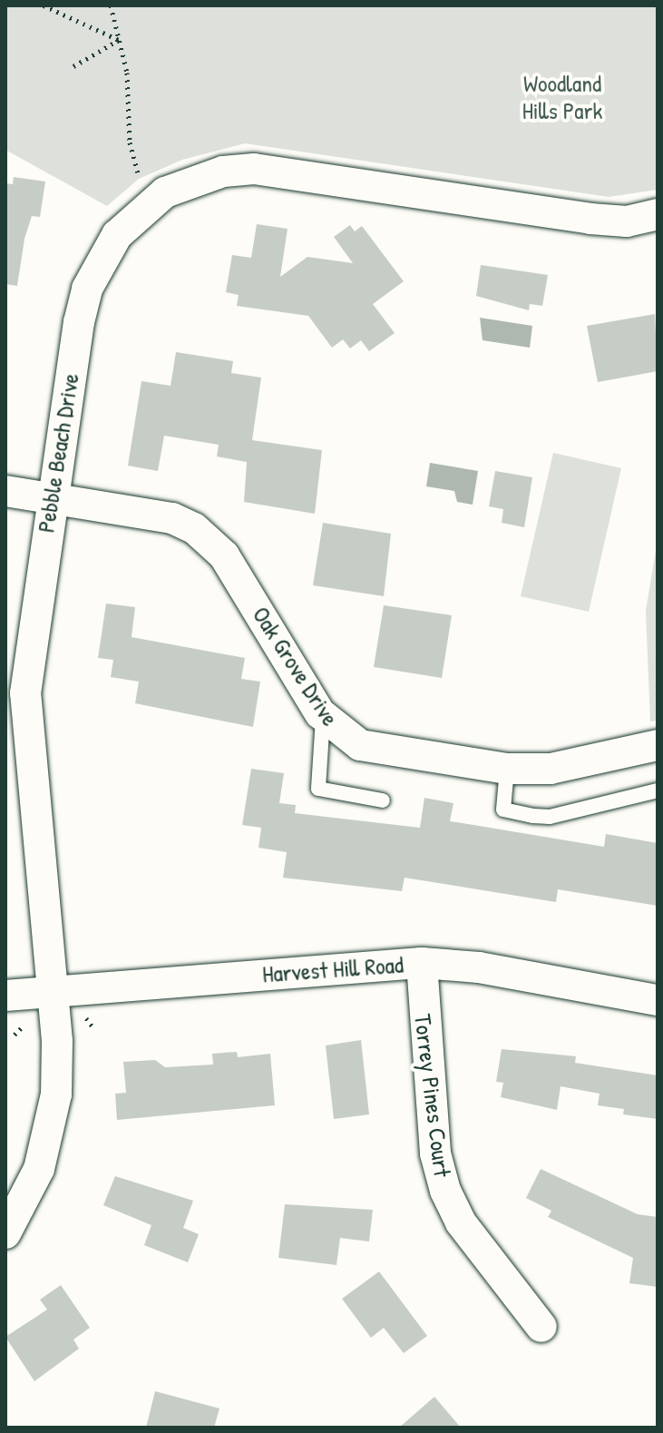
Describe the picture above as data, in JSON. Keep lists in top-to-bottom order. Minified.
{"streets":{"street":["Pebble Beach Drive","Oak Grove Drive","Harvest Hill Road","Torrey Pines Court"]},"crossings":[["Pebble Beach Drive","Oak Grove Drive"],["Pebble Beach Drive","Harvest Hill Road"],["Harvest Hill Road","Torrey Pines Court"]],"parks":["Woodland Hills Park"]}
